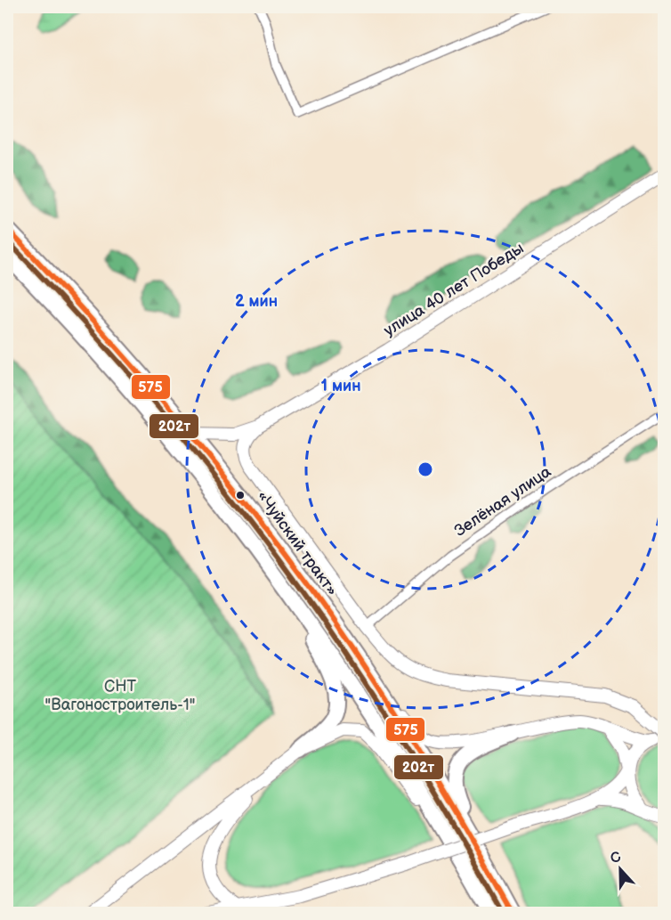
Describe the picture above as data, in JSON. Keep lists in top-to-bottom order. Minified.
{"streets":{"highway":["«Чуйский тракт»"],"street":["улица 40 лет Победы","Зелёная улица"]},"parks":["СНТ \"Вагоностроитель-1\""],"lines":["transit line 575","transit line 202т"],"north":"top","rings":["2 мин","1 мин"]}
